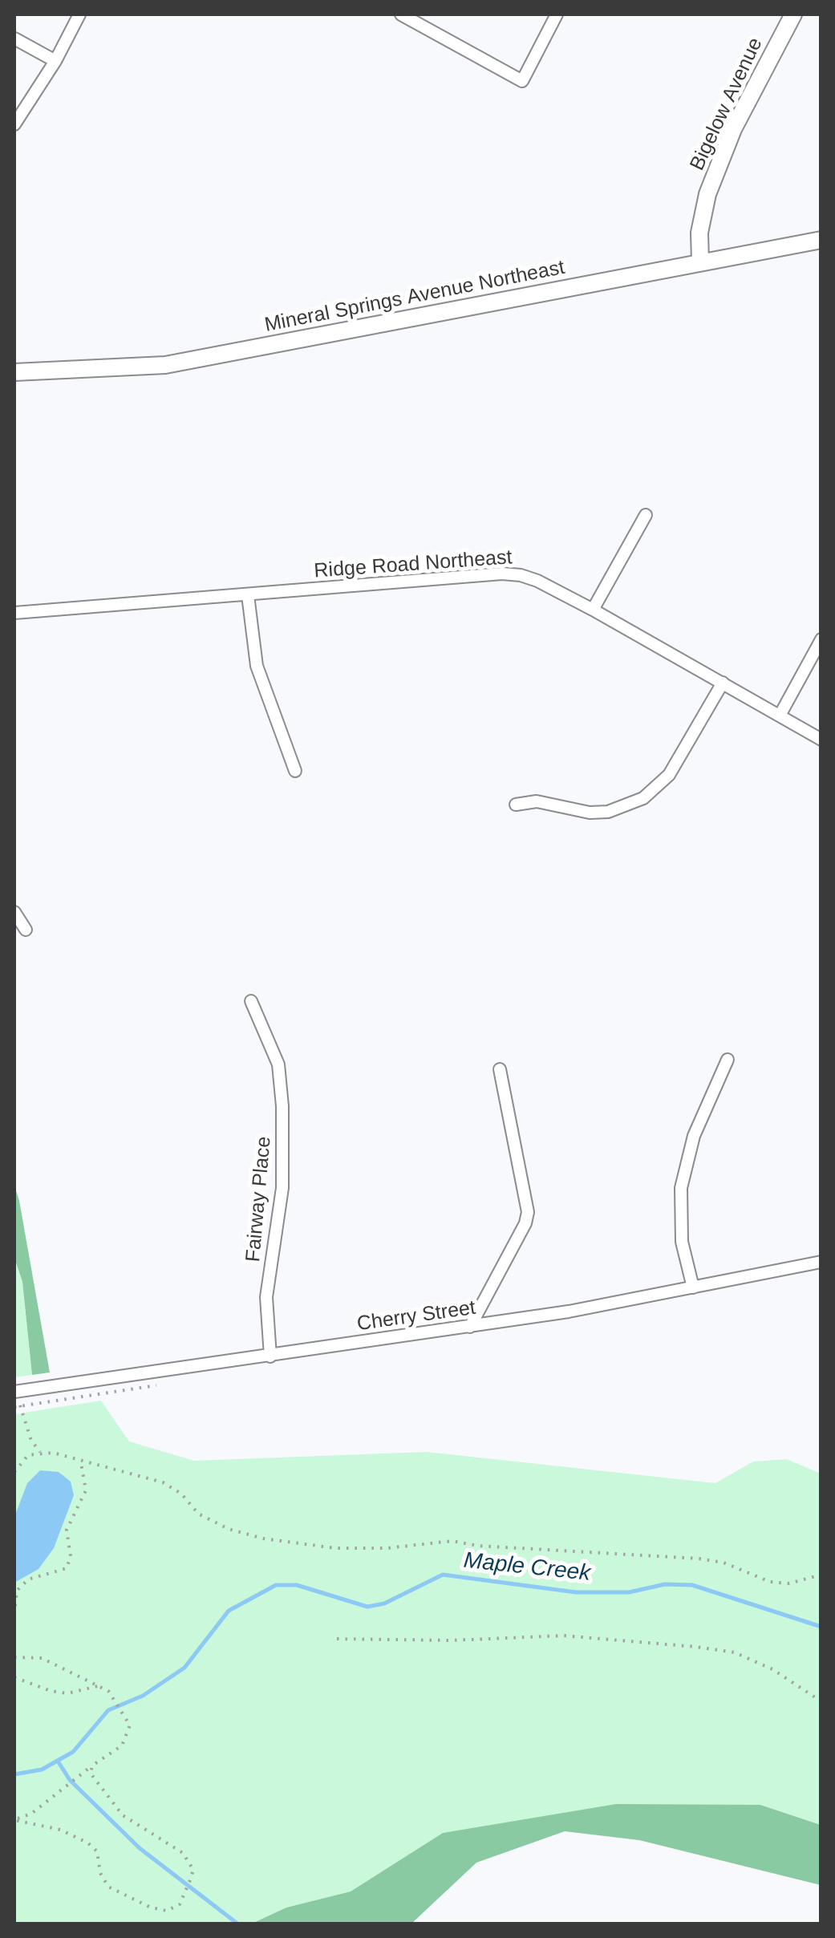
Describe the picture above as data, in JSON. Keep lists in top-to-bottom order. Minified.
{"streets":{"main road":["Bigelow Avenue","Mineral Springs Avenue Northeast"],"street":["Ridge Road Northeast","Fairway Place","Cherry Street"]},"crossings":[["Bigelow Avenue","Mineral Springs Avenue Northeast"],["Fairway Place","Cherry Street"]],"water":["Maple Creek"]}
